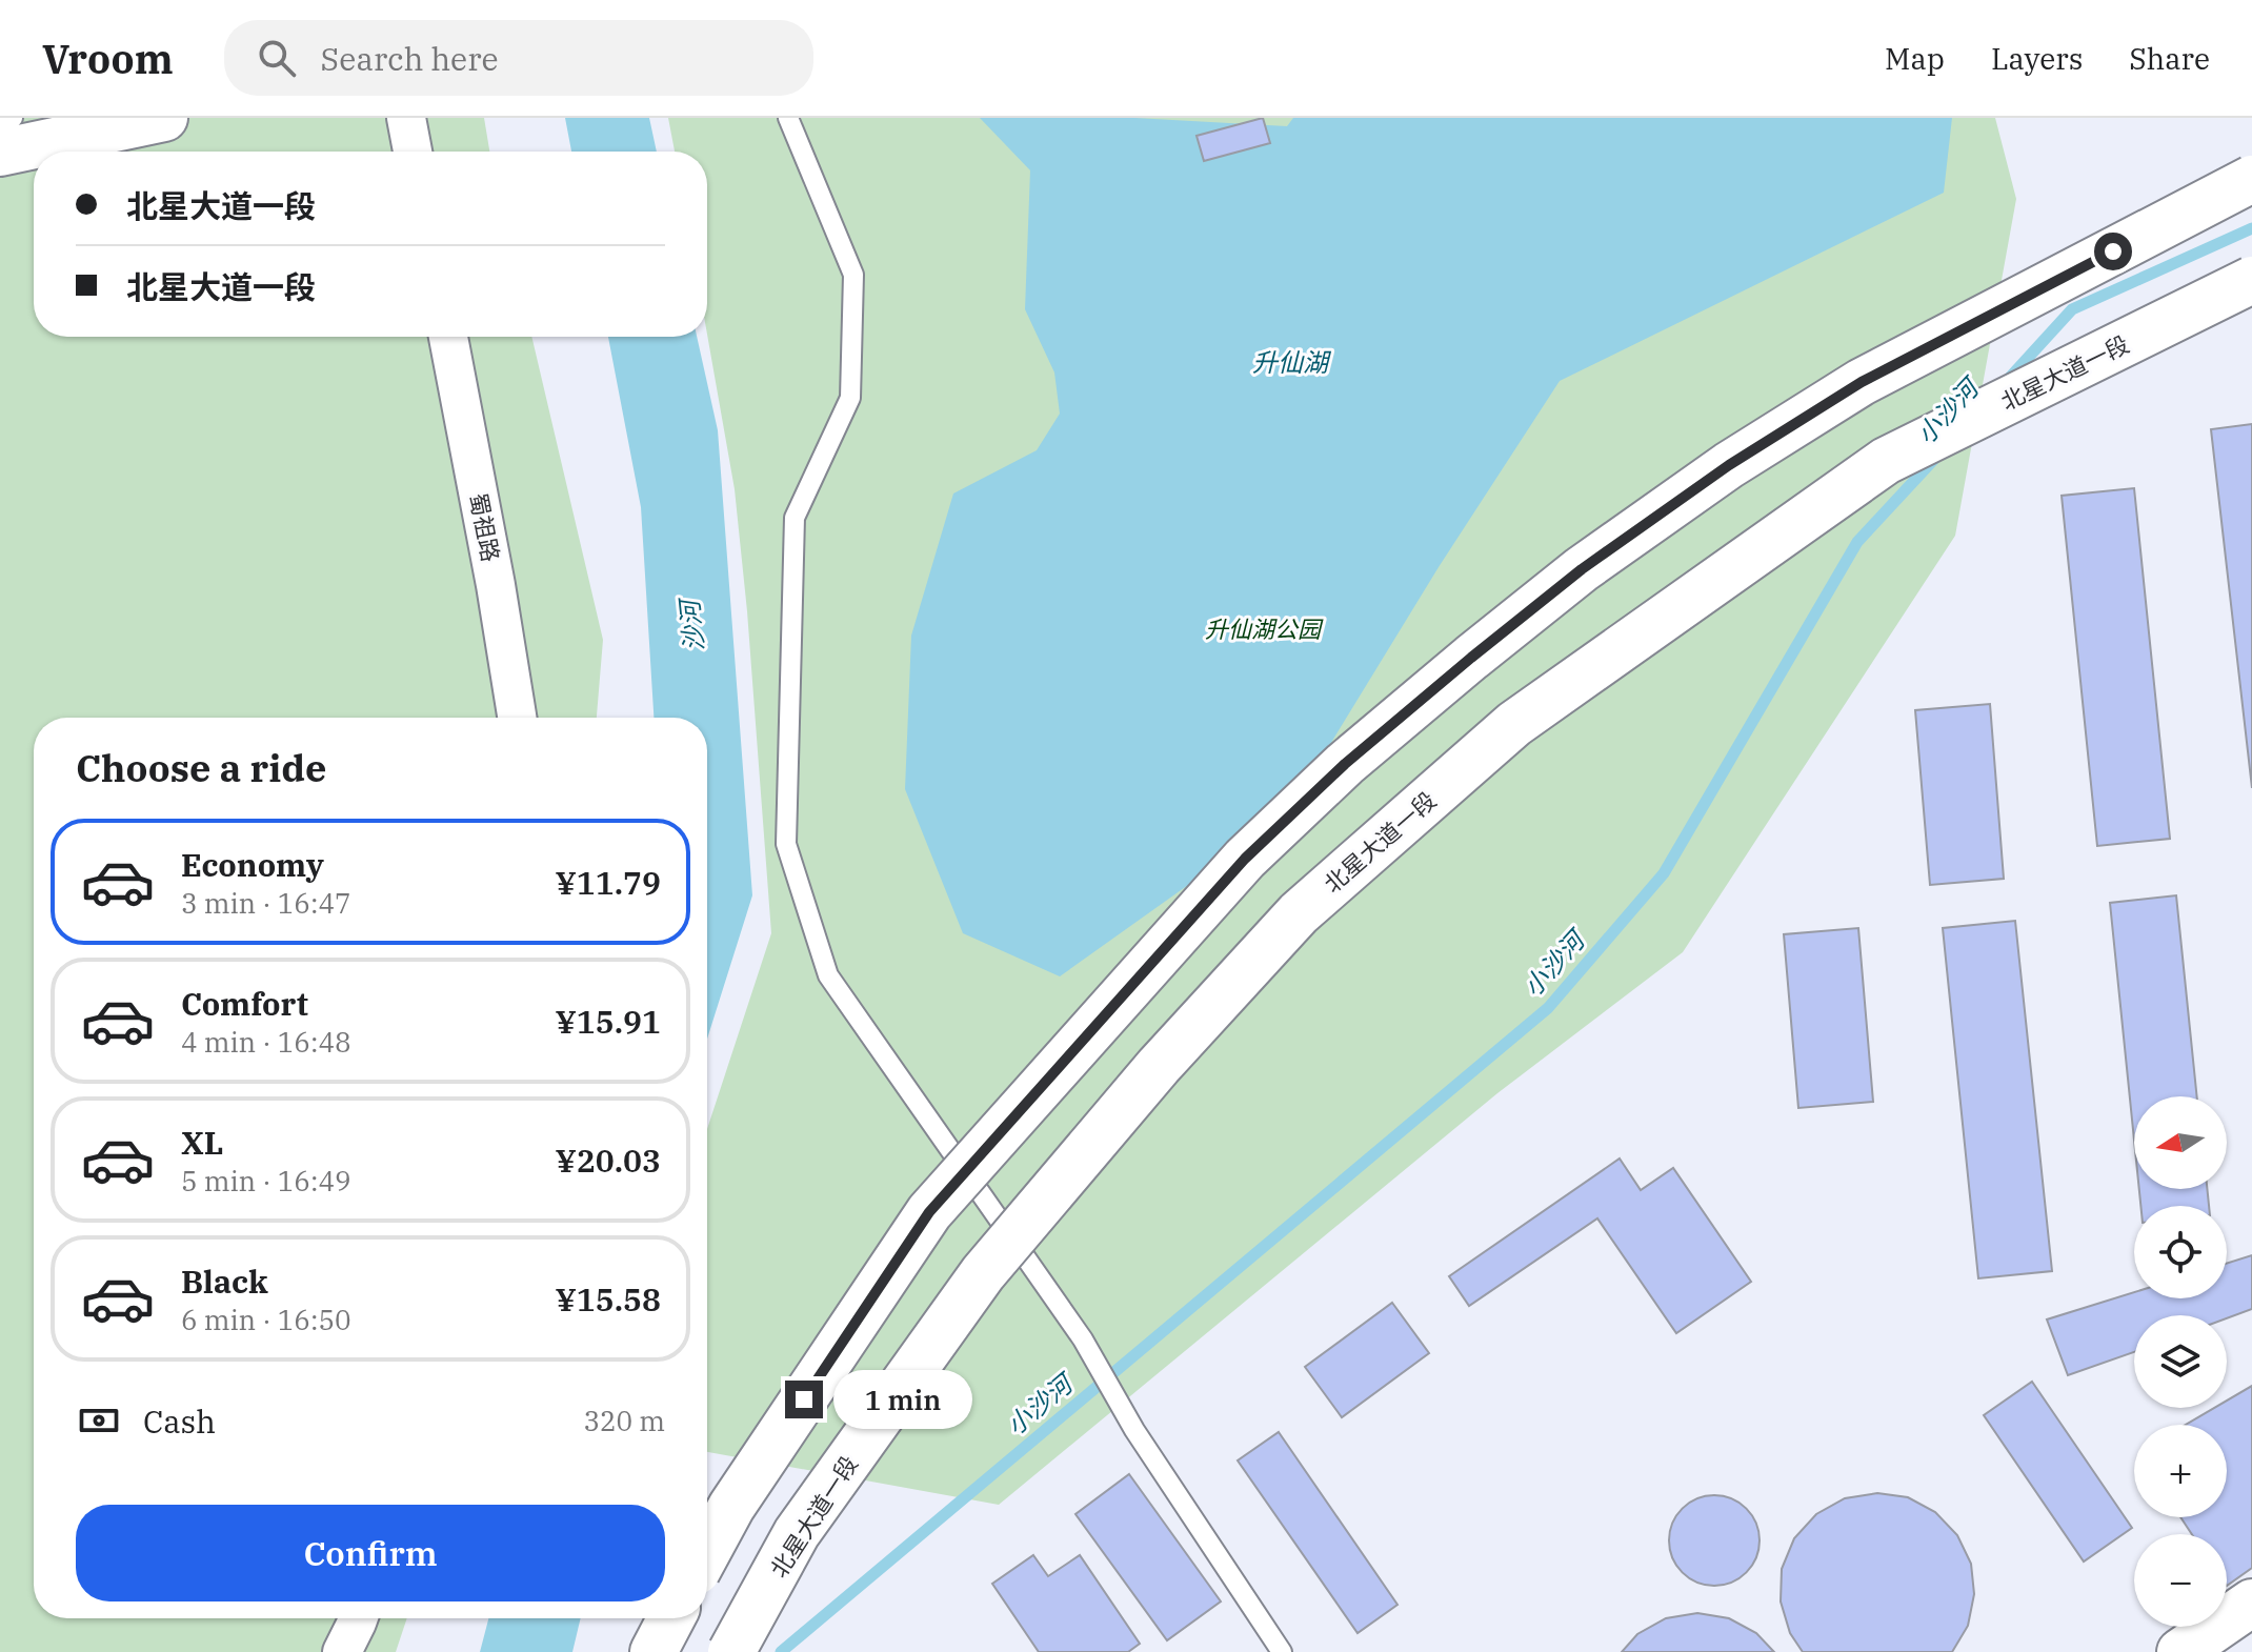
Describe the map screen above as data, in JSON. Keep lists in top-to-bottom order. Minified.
{"streets":{"main road":["北星大道一段"],"street":["蜀祖路"]},"water":["升仙湖","小沙河","沙河"],"parks":["升仙湖公园"],"north":"left","page":{"header":"Vroom","search":"Search here","nav":["Map","Layers","Share"],"banner":["北星大道一段","北星大道一段"],"heading":"Choose a ride","list":[{"name":"Economy","note":"3 min · 16:47","value":"¥11.79"},{"name":"Comfort","note":"4 min · 16:48","value":"¥15.91"},{"name":"XL","note":"5 min · 16:49","value":"¥20.03"},{"name":"Black","note":"6 min · 16:50","value":"¥15.58"}],"map_buttons":["+","−"],"bubble":"1 min","pay":["Cash","320 m"],"buttons":"Confirm"}}
